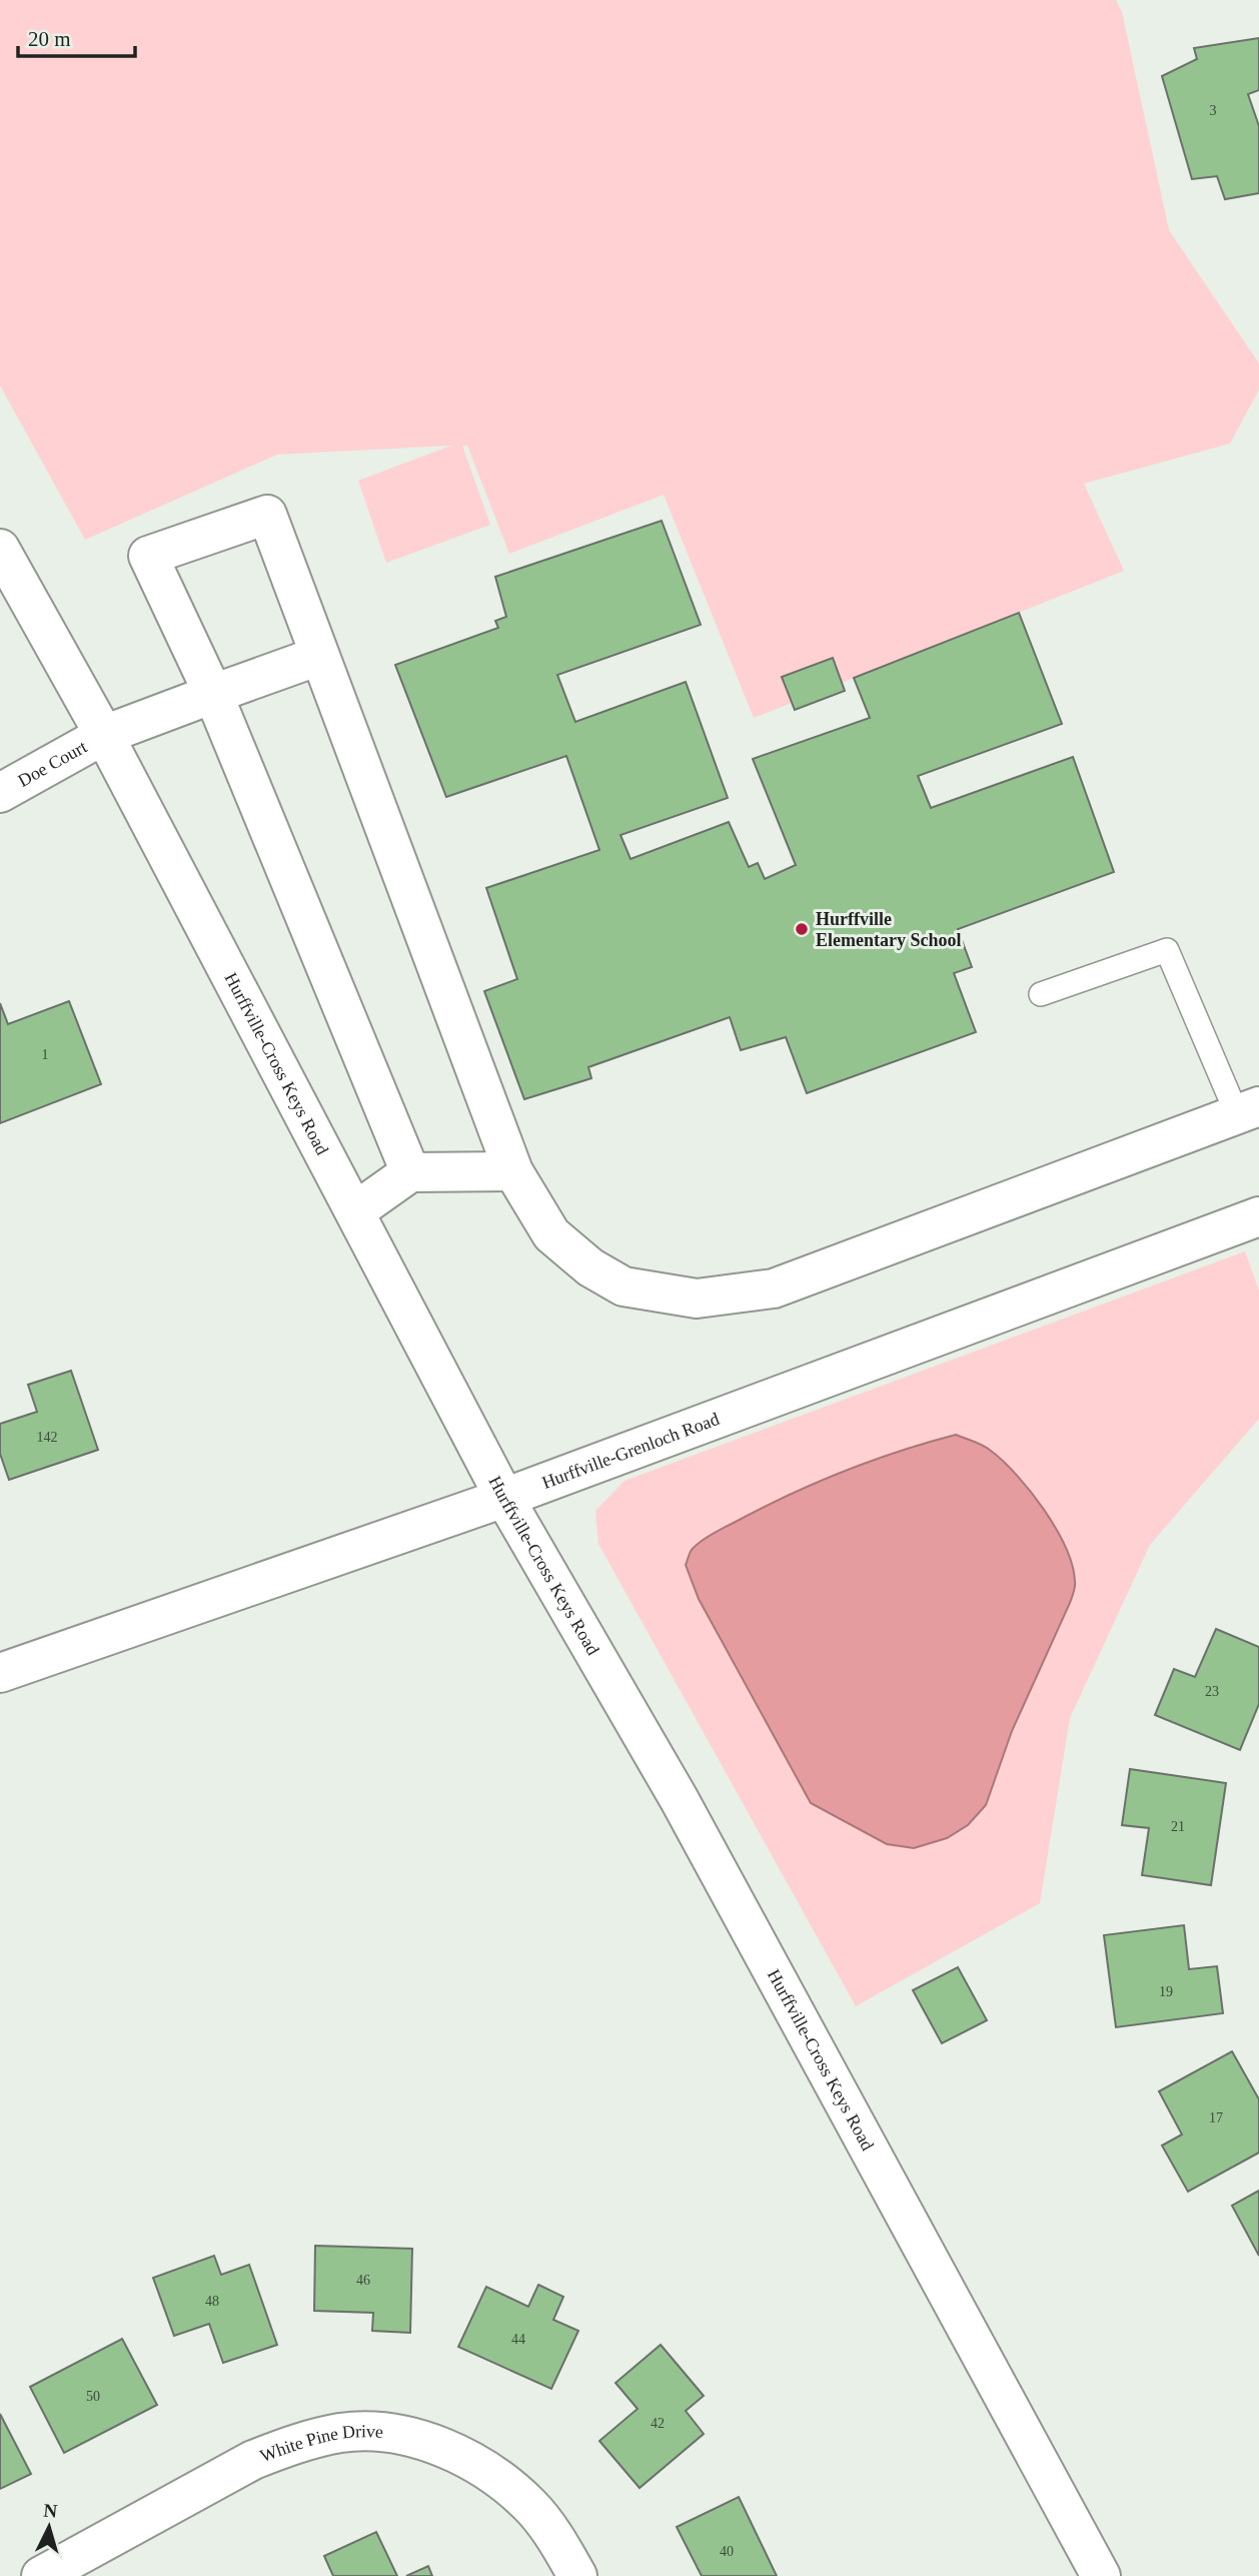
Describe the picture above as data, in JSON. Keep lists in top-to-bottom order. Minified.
{"streets":{"main road":["Doe Court","Hurffville-Cross Keys Road","Hurffville-Grenloch Road","White Pine Drive"]},"crossings":[["Doe Court","Hurffville-Cross Keys Road"],["Hurffville-Cross Keys Road","Hurffville-Grenloch Road"]],"places":["Hurffville Elementary School"],"house_numbers":["3","1","142","23","21","19","17","46","48","44","50","42","40"],"scale_bar":"20 m","north":"top"}
